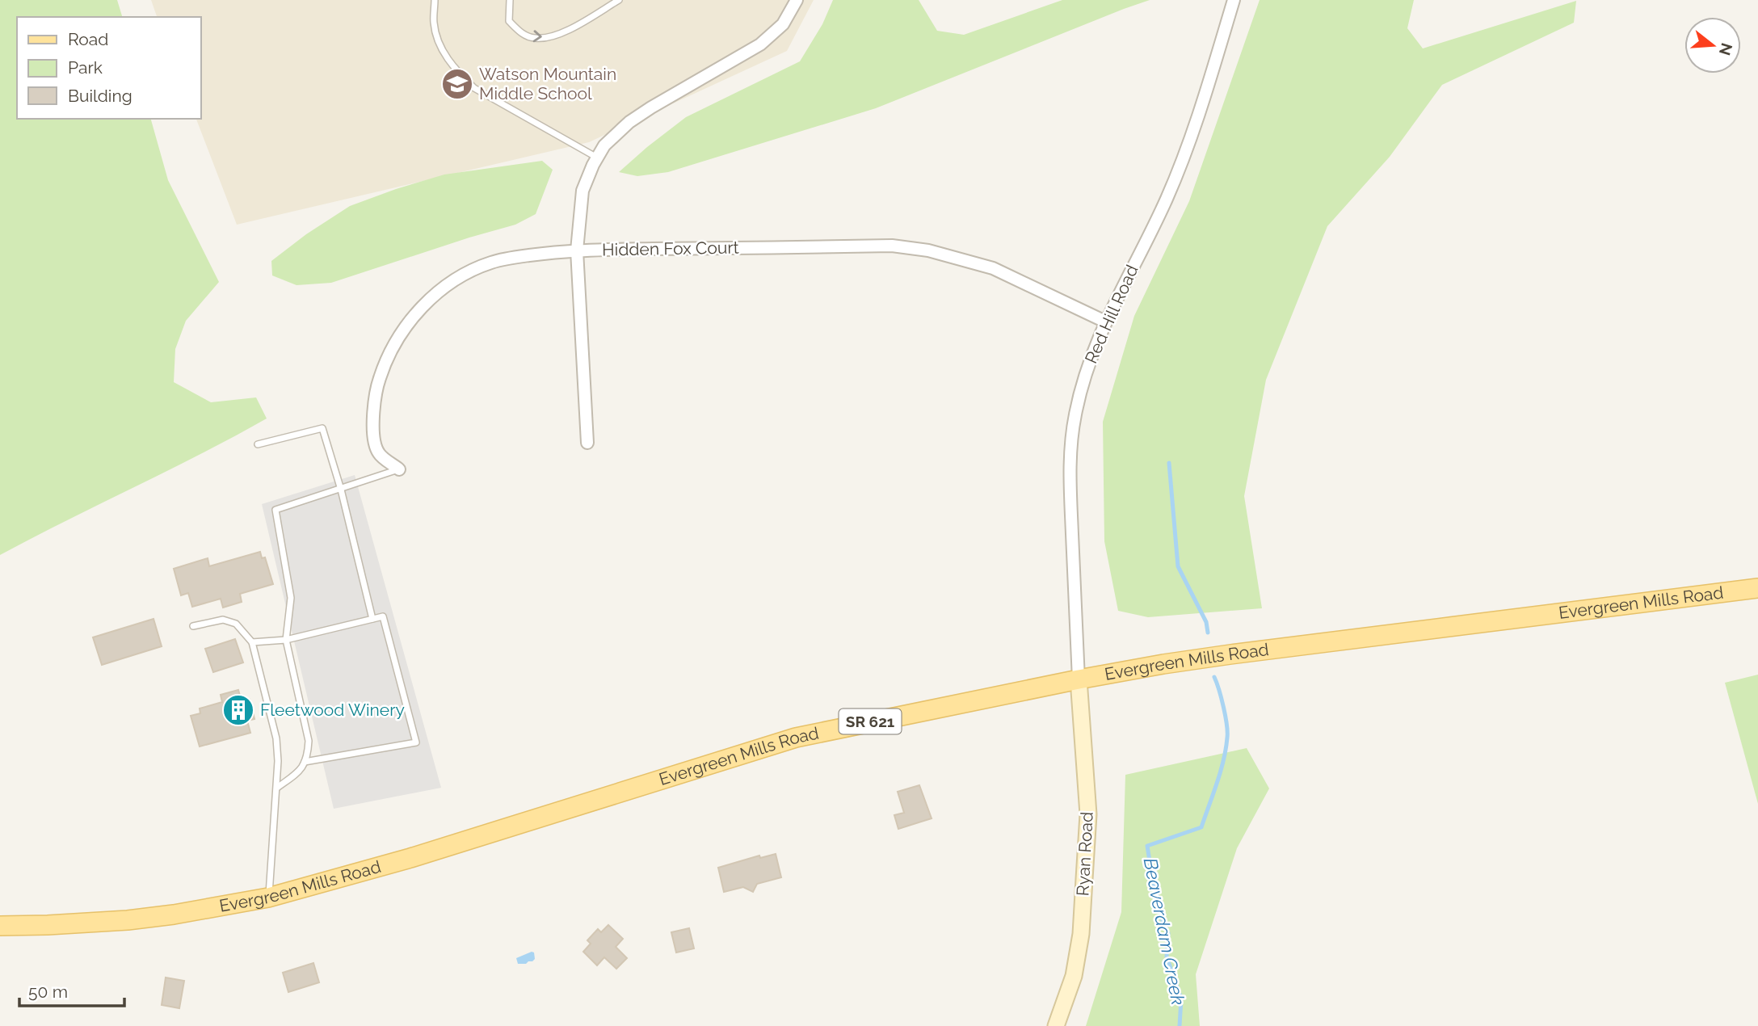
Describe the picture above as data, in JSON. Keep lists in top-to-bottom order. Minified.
{"streets":{"main road":["Evergreen Mills Road","SR 621","Ryan Road"],"street":["Hidden Fox Court","Red Hill Road"]},"crossings":[["Hidden Fox Court","Red Hill Road"],["Red Hill Road","Evergreen Mills Road"],["Red Hill Road","Ryan Road"],["Evergreen Mills Road","Ryan Road"]],"water":["Beaverdam Creek"],"places":{"school or university":["Watson Mountain Middle School"],"building":["Fleetwood Winery"]},"legend":["Road","Park","Building"],"scale_bar":"50 m","north":"right"}
